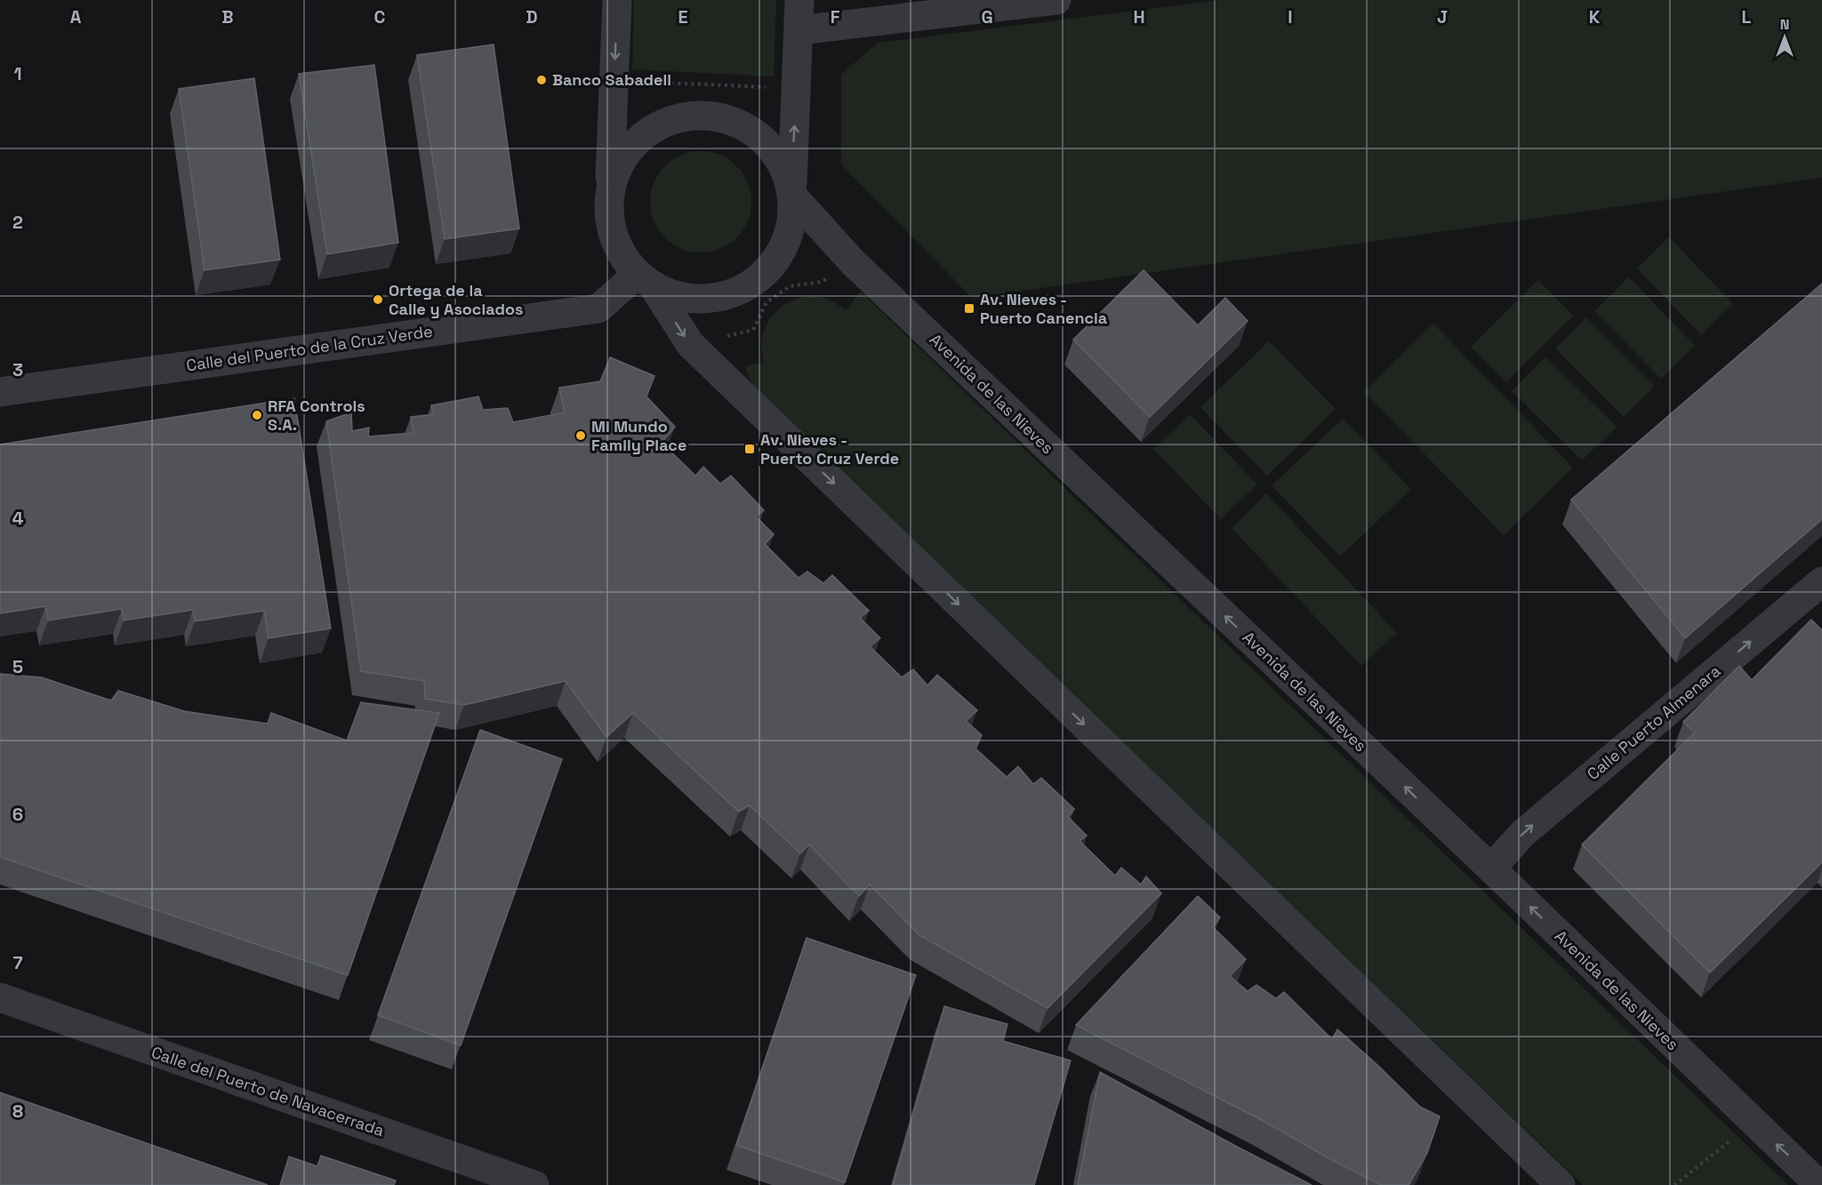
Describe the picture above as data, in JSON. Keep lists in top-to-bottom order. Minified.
{"streets":{"street":["Calle del Puerto de la Cruz Verde","Avenida de las Nieves","Calle Puerto Almenara","Calle del Puerto de Navacerrada"]},"crossings":[["Calle del Puerto de la Cruz Verde","Avenida de las Nieves"],["Avenida de las Nieves","Calle Puerto Almenara"]],"one_way":["Calle Puerto Almenara"],"places":{"other":["Banco Sabadell","Ortega de la Calle y Asociados","RFA Controls S.A.","Mi Mundo Family Place"],"transit":["Av. Nieves - Puerto Canencia","Av. Nieves - Puerto Cruz Verde"]},"north":"top","grid":{"columns":["A","B","C","D","E","F","G","H","I","J","K","L"],"rows":["1","2","3","4","5","6","7","8"]}}
